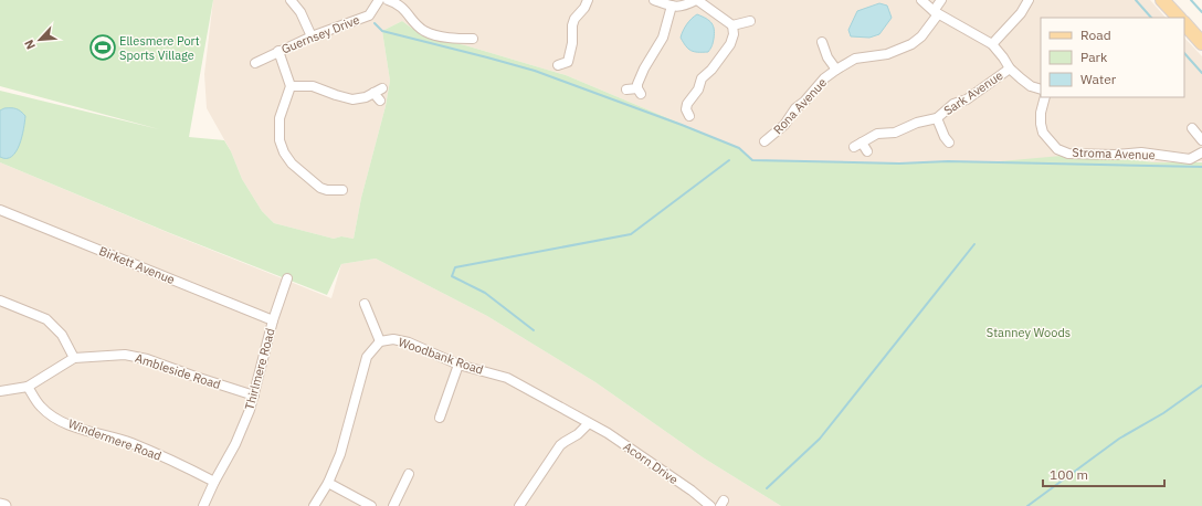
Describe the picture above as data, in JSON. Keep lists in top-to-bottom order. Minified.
{"streets":{"street":["Guernsey Drive","Sark Avenue","Rona Avenue","Stroma Avenue","Birkett Avenue","Woodbank Road","Thirlmere Road","Ambleside Road","Windermere Road","Acorn Drive"]},"crossings":[["Birkett Avenue","Thirlmere Road"],["Woodbank Road","Acorn Drive"],["Thirlmere Road","Ambleside Road"],["Thirlmere Road","Windermere Road"],["Ambleside Road","Windermere Road"]],"parks":["Stanney Woods"],"places":{"sports":["Ellesmere Port Sports Village"]},"legend":["Road","Park","Water"],"scale_bar":"100 m","north":"bottom left"}
